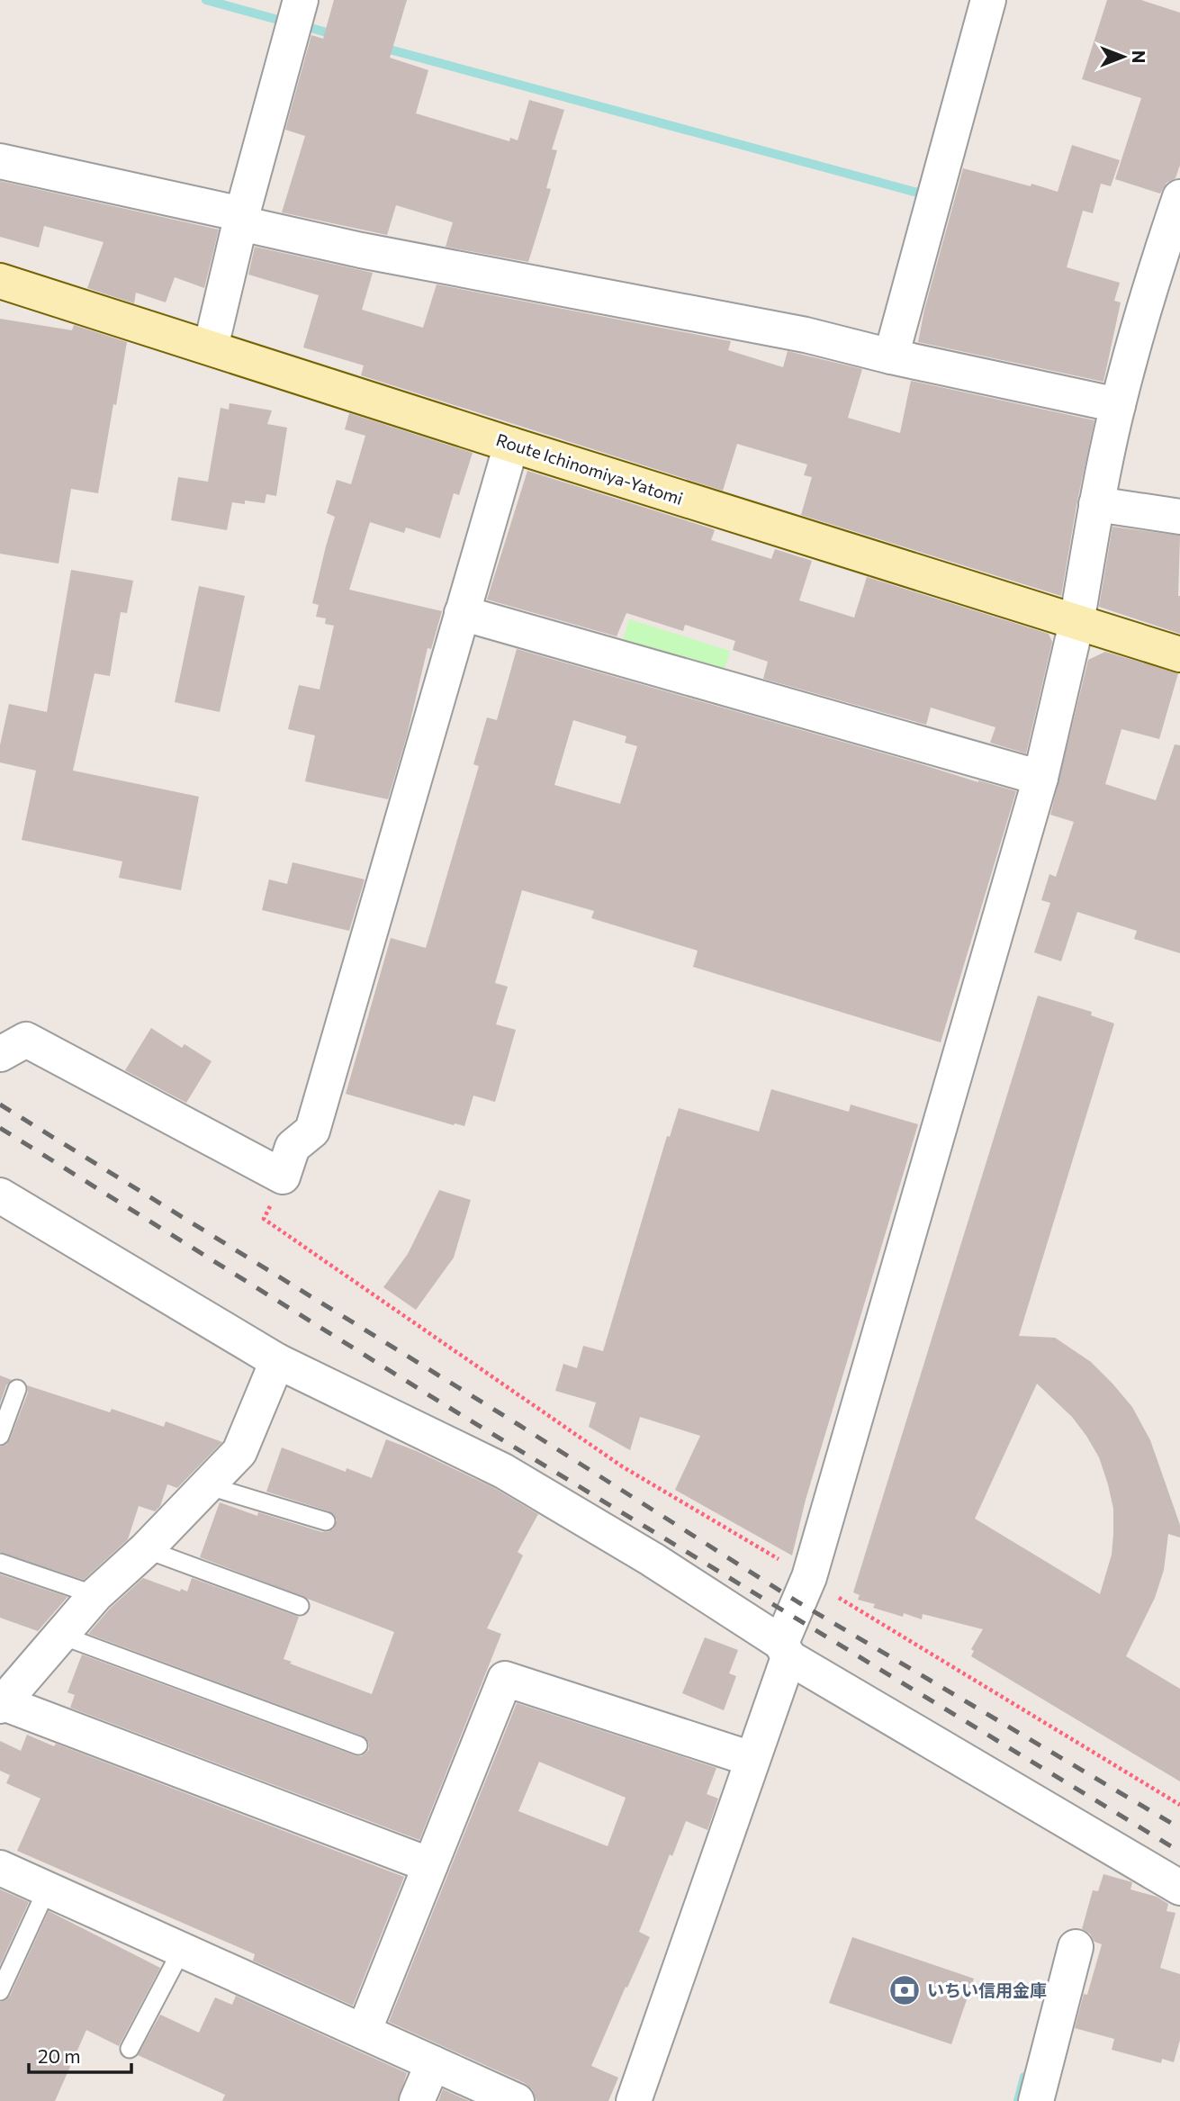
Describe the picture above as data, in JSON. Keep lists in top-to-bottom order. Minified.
{"streets":{"main road":["Route Ichinomiya-Yatomi"]},"places":{"bank":["いちい信用金庫"]},"scale_bar":"20 m","north":"right"}
